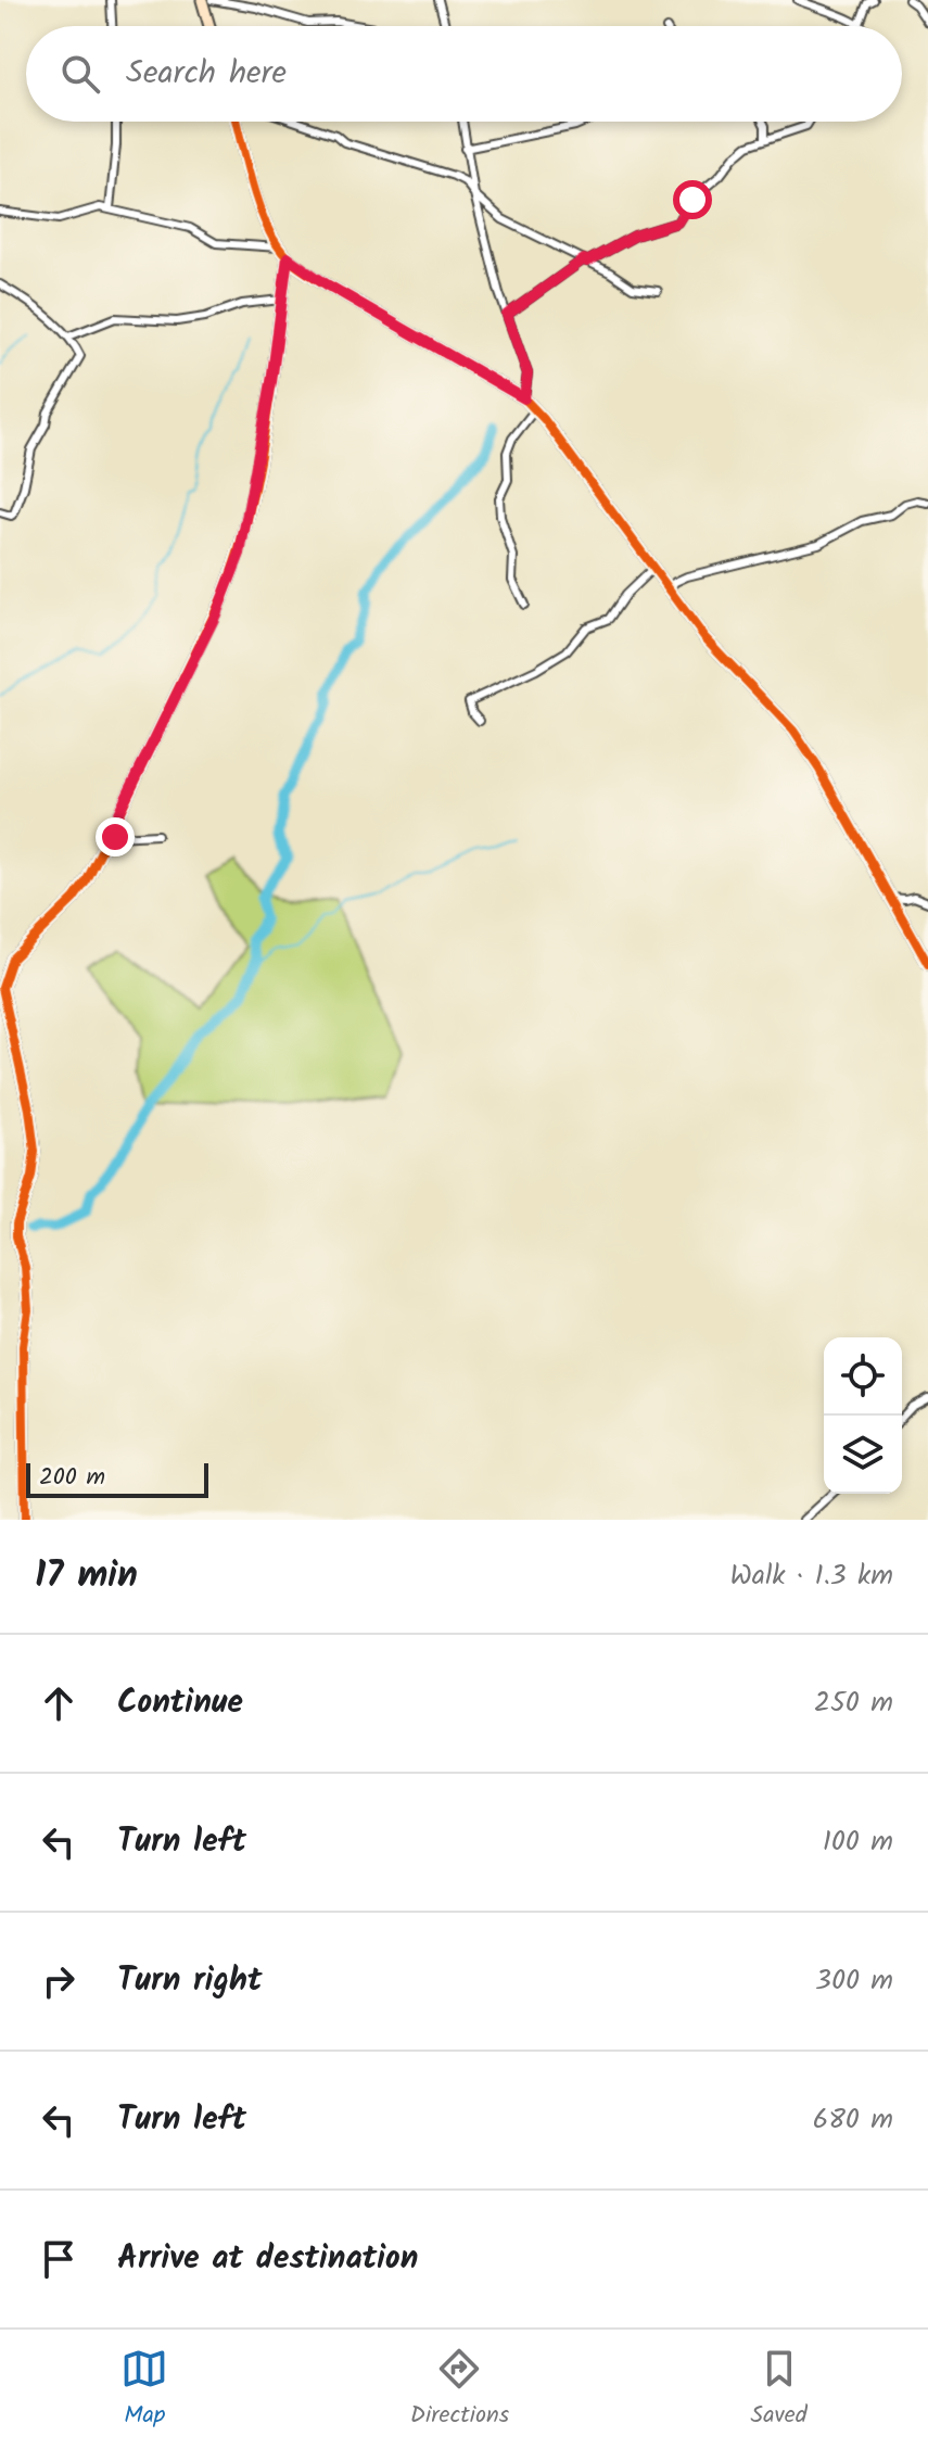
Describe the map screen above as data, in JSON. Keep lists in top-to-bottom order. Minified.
{"scale_bar":"200 m","page":{"search":"Search here","scale":"200 m","heading":["17 min","Walk · 1.3 km"],"list":[["Continue","250 m"],["Turn left","100 m"],["Turn right","300 m"],["Turn left","680 m"],"Arrive at destination"],"nav":["Map","Directions","Saved"]}}
